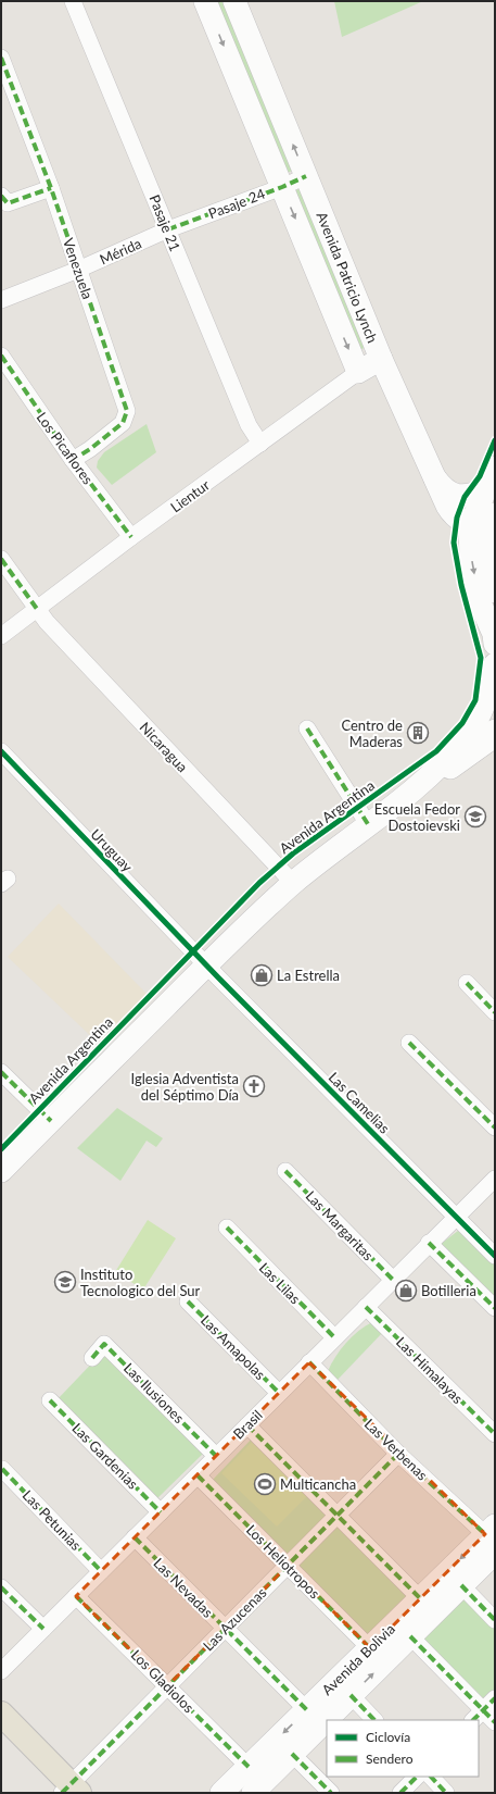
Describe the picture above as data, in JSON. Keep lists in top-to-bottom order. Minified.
{"streets":{"main road":["Las Azucenas"],"street":["Pasaje 24","Pasaje 21","Mérida","Venezuela","Avenida Patricio Lynch","Los Picaflores","Lientur","Nicaragua","Avenida Argentina","Uruguay","Las Camelias","Las Margaritas","Las Lilas","Las Amapolas","Las Himalayas","Las Ilusiones","Brasil","Las Verbenas","Las Gardenias","Las Petunias","Los Heliotropos","Las Nevadas","Avenida Bolivia","Los Gladiolos"]},"crossings":[["Pasaje 24","Pasaje 21"],["Pasaje 24","Mérida"],["Pasaje 24","Avenida Patricio Lynch"],["Pasaje 21","Mérida"],["Pasaje 21","Lientur"],["Mérida","Venezuela"],["Venezuela","Los Picaflores"],["Avenida Patricio Lynch","Lientur"],["Los Picaflores","Lientur"],["Lientur","Nicaragua"],["Nicaragua","Avenida Argentina"],["Avenida Argentina","Uruguay"],["Avenida Argentina","Las Camelias"],["Uruguay","Las Camelias"],["Las Camelias","Brasil"],["Las Margaritas","Brasil"],["Las Lilas","Brasil"],["Las Amapolas","Brasil"],["Las Himalayas","Brasil"],["Las Ilusiones","Brasil"],["Brasil","Las Verbenas"],["Brasil","Las Gardenias"],["Brasil","Las Petunias"],["Brasil","Los Heliotropos"],["Brasil","Las Nevadas"],["Brasil","Los Gladiolos"],["Las Verbenas","Las Azucenas"],["Las Verbenas","Avenida Bolivia"],["Los Heliotropos","Las Azucenas"],["Los Heliotropos","Avenida Bolivia"],["Las Nevadas","Las Azucenas"],["Las Nevadas","Avenida Bolivia"],["Las Azucenas","Los Gladiolos"],["Avenida Bolivia","Los Gladiolos"]],"places":{"building":["Centro de Maderas"],"school or university":["Escuela Fedor Dostoievski","Instituto Tecnologico del Sur"],"shop":["La Estrella","Botilleria"],"church":["Iglesia Adventista del Séptimo Día"],"sports":["Multicancha"]},"legend":["Ciclovía","Sendero"]}
